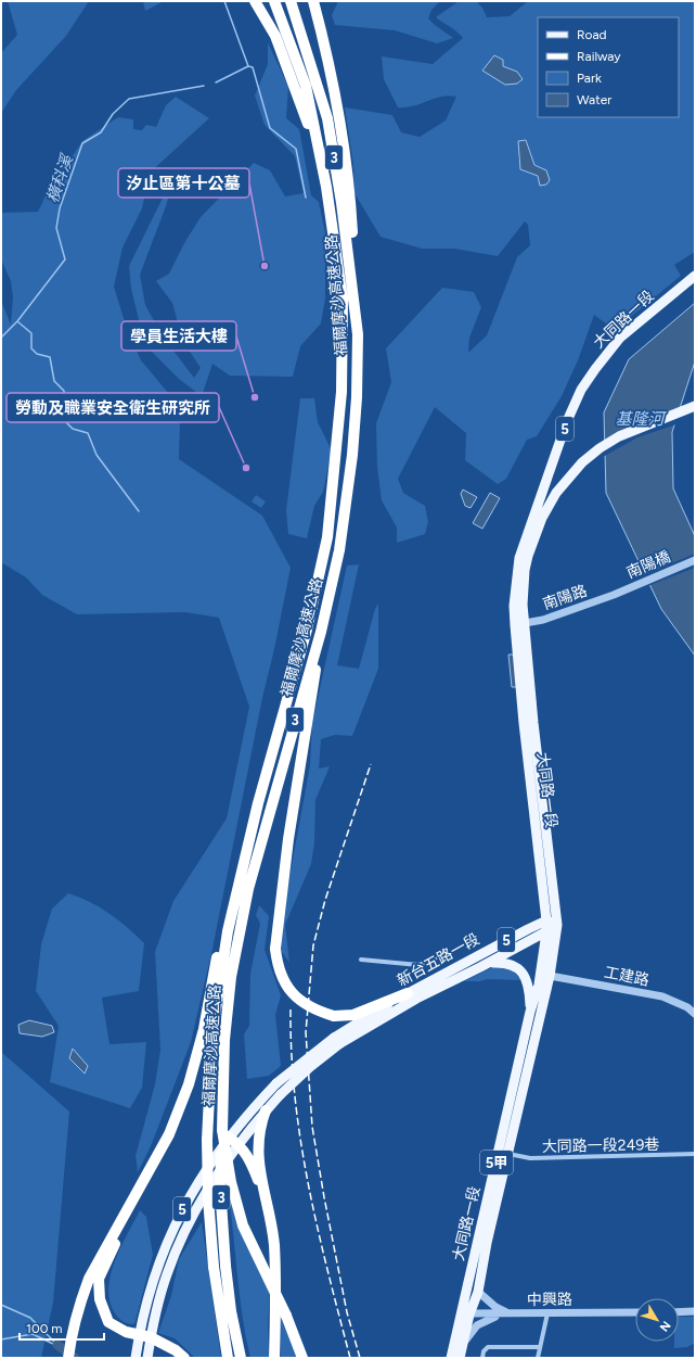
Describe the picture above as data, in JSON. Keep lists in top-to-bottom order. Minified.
{"streets":{"highway":["3","福爾摩沙高速公路"],"main road":["大同路一段","5","新台五路一段","5甲"],"street":["南陽橋","南陽路","工建路","大同路一段249巷","中興路"]},"crossings":[["福爾摩沙高速公路","新台五路一段"],["大同路一段","南陽路"],["大同路一段","新台五路一段"],["大同路一段","工建路"],["大同路一段","大同路一段249巷"],["大同路一段","中興路"],["南陽橋","南陽路"]],"water":["橫科溪","基隆河"],"places":["汐止區第十公墓","學員生活大樓","勞動及職業安全衛生研究所"],"legend":["Road","Railway","Park","Water"],"scale_bar":"100 m","north":"bottom right"}
